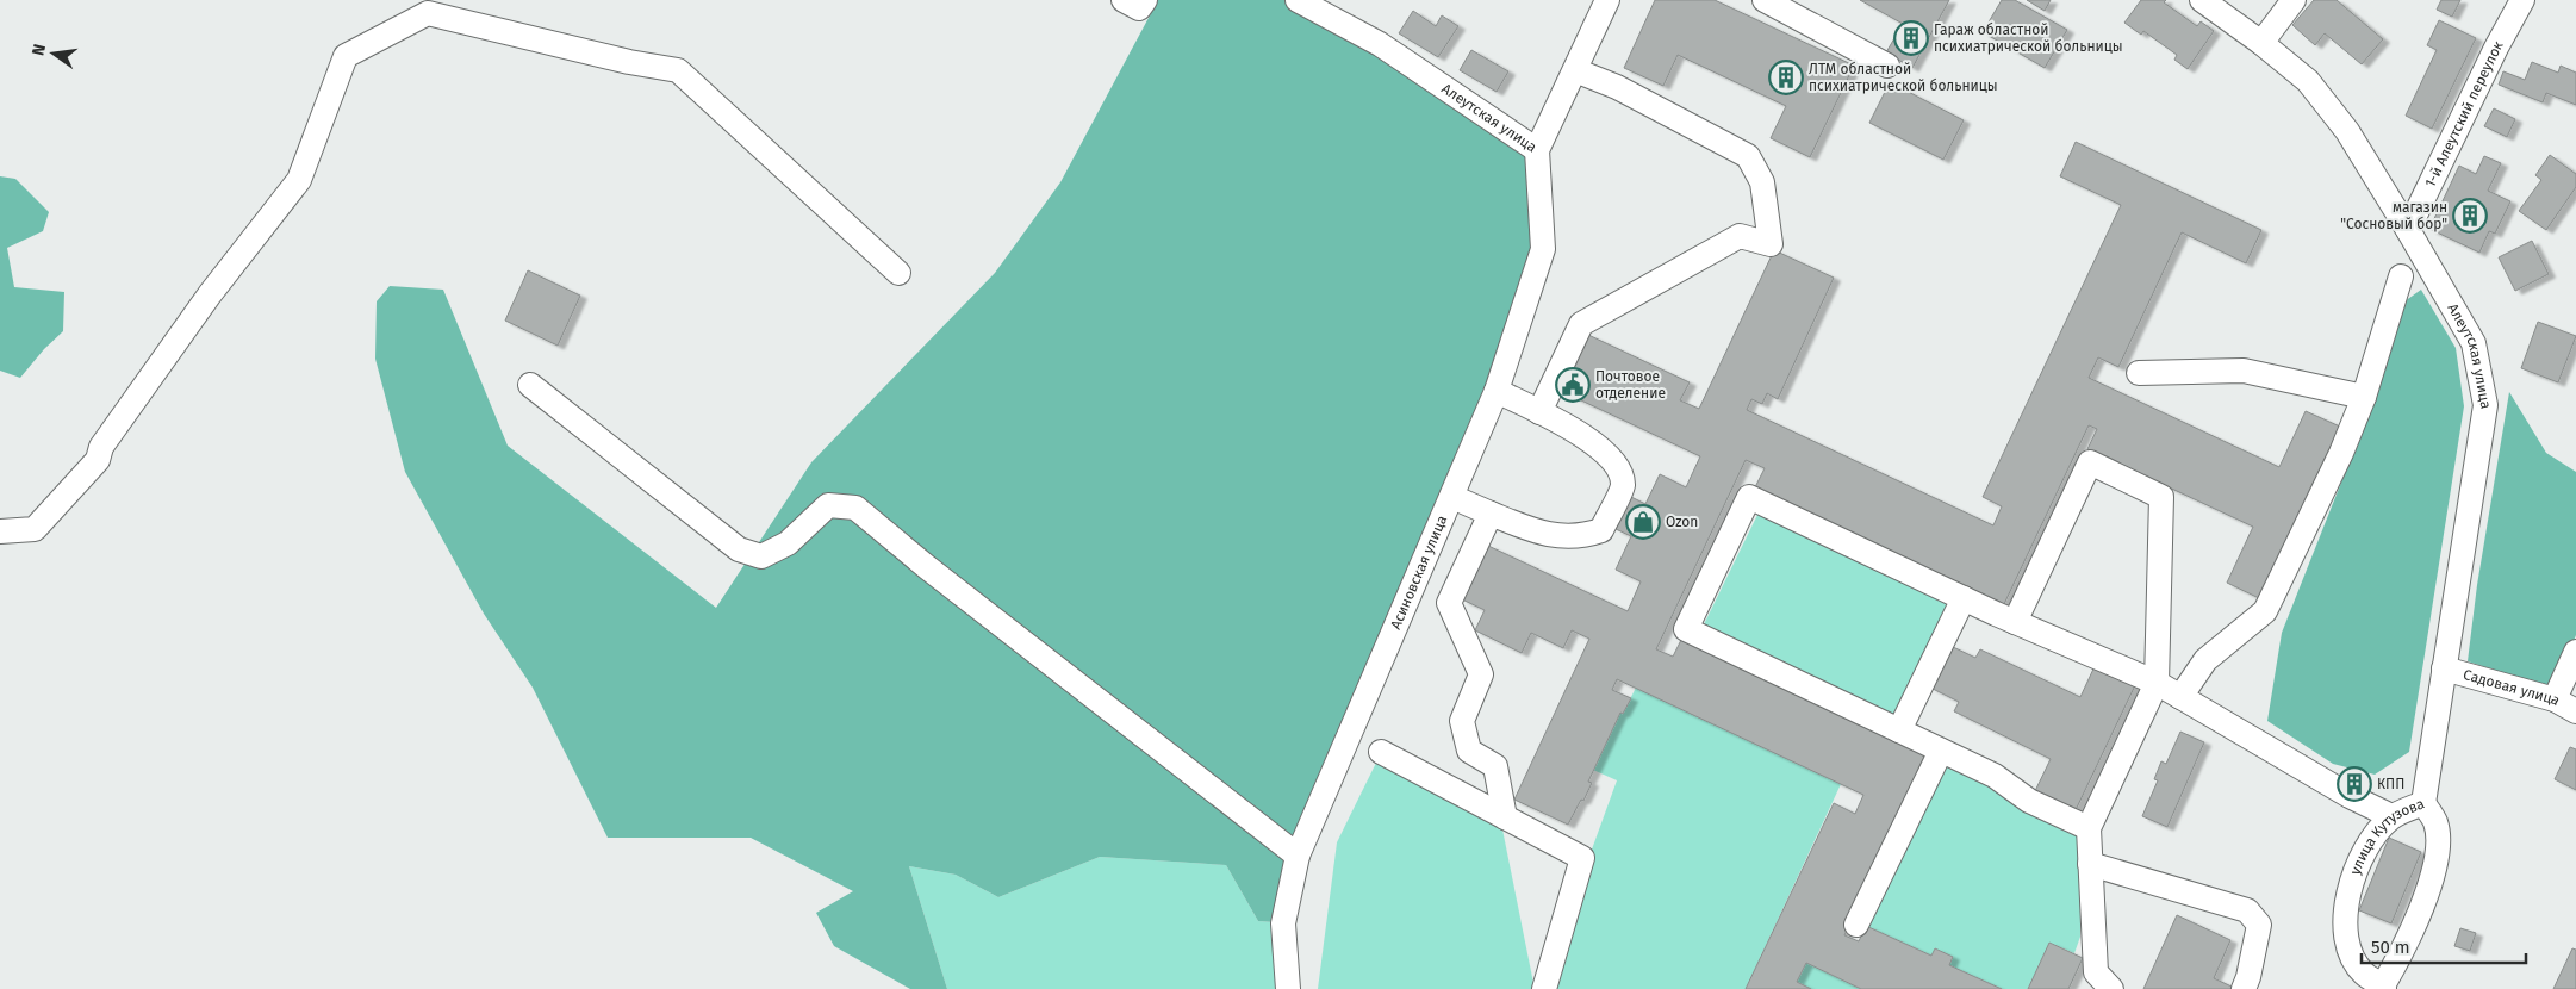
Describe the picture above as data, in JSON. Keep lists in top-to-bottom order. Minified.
{"streets":{"street":["Алеутская улица","1-й Алеутский переулок","Асиновская улица","Садовая улица","улица Кутузова"]},"crossings":[["Алеутская улица","1-й Алеутский переулок"],["Алеутская улица","Асиновская улица"],["Алеутская улица","Садовая улица"],["Алеутская улица","улица Кутузова"]],"places":{"building":["Гараж областной психиатрической больницы","ЛТМ областной психиатрической больницы","магазин \"Сосновый бор\"","КПП"],"public building":["Почтовое отделение"],"shop":["Ozon"]},"scale_bar":"50 m","north":"left"}
